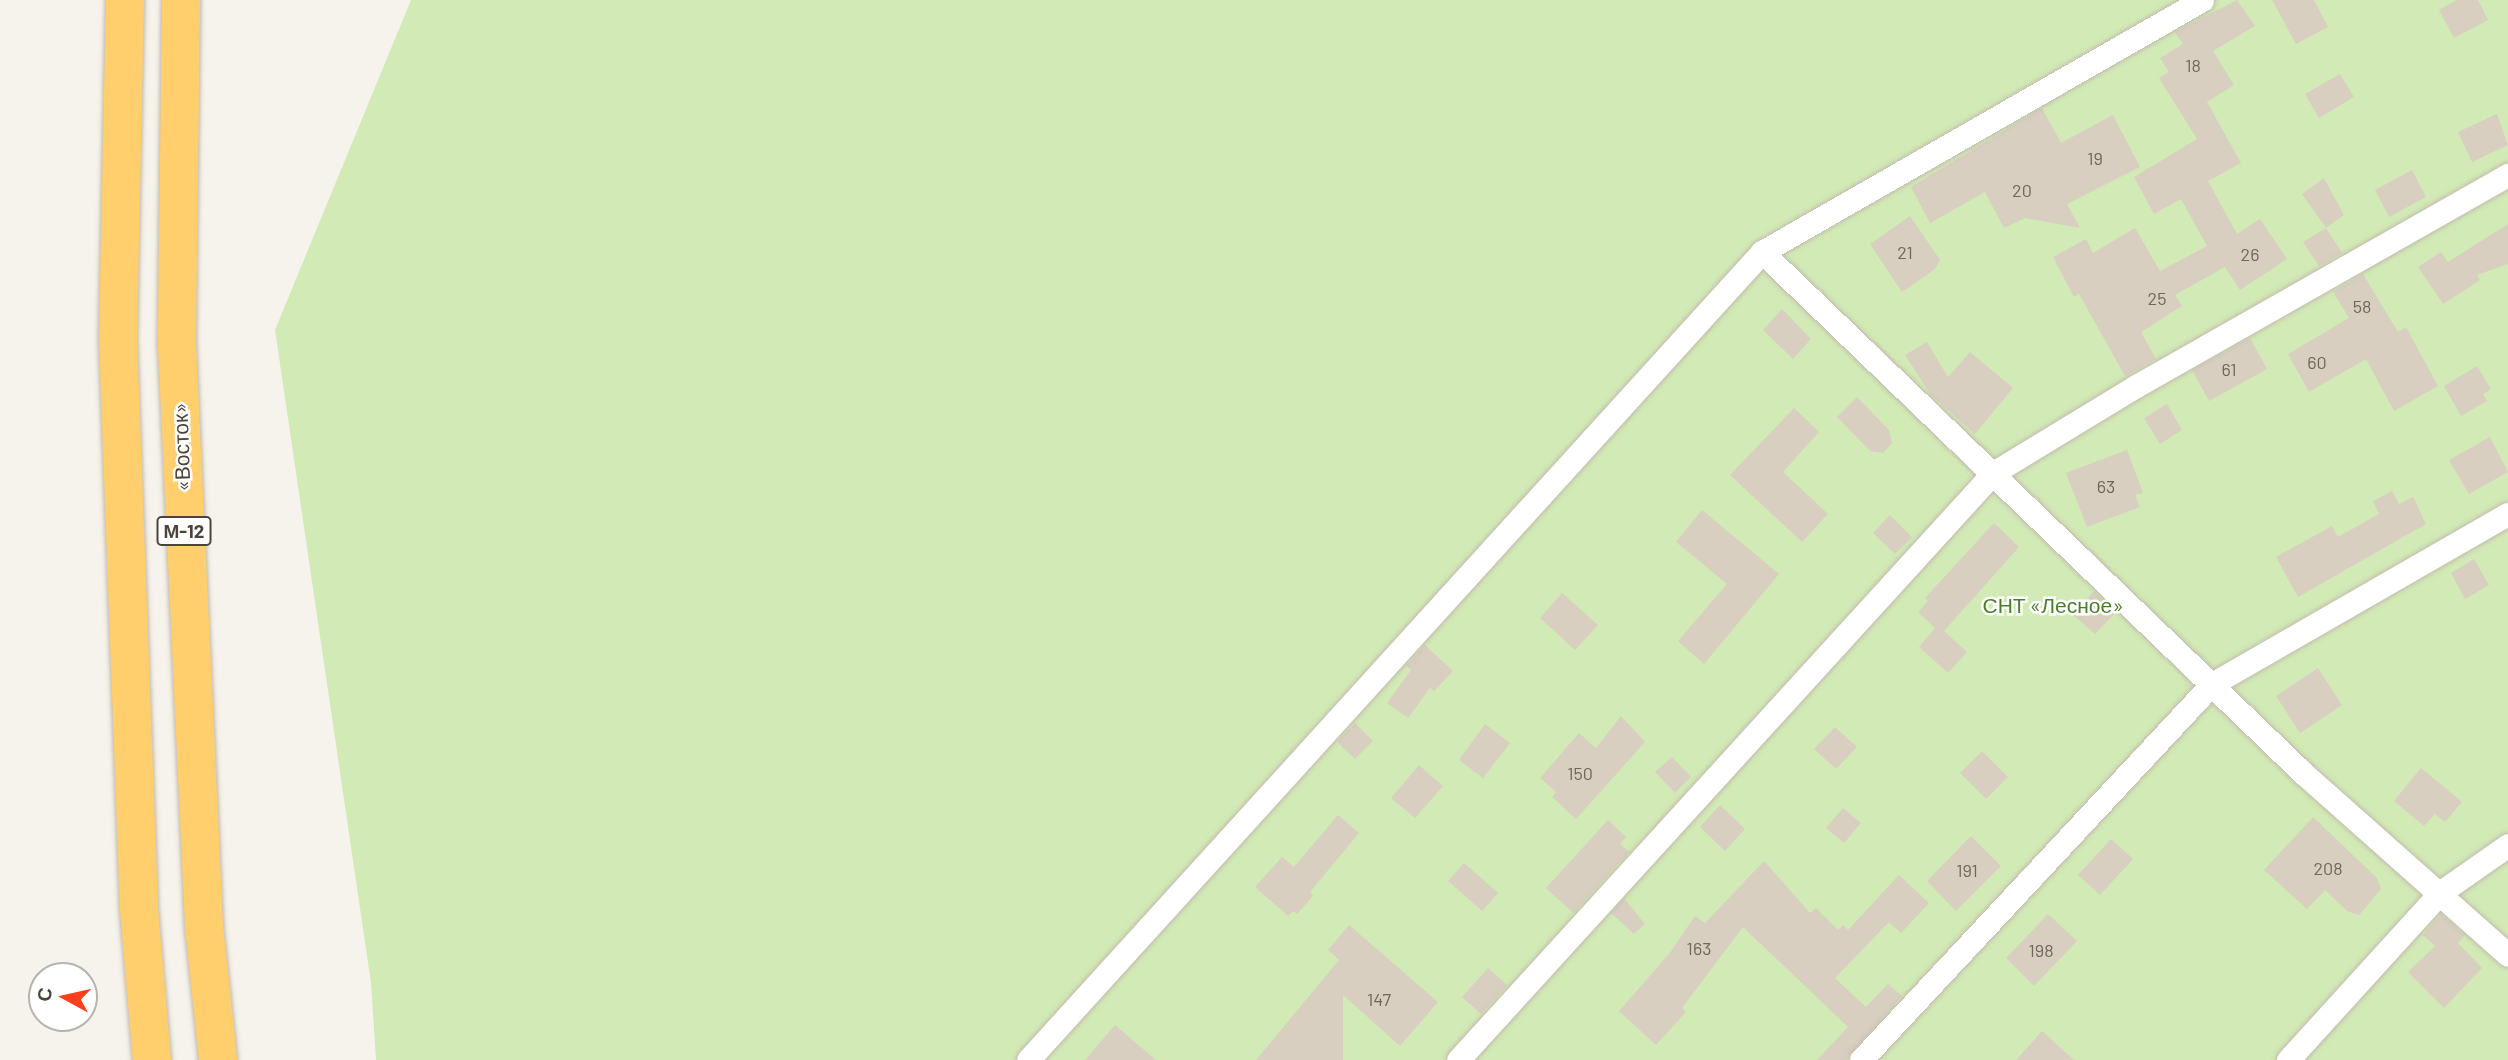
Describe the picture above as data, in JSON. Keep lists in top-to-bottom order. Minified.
{"streets":{"highway":["«Восток»","М-12"]},"parks":["СНТ «Лесное»"],"house_numbers":["18","19","20","21","26","25","58","60","61","63","150","208","191","163","198","147"],"north":"left"}
